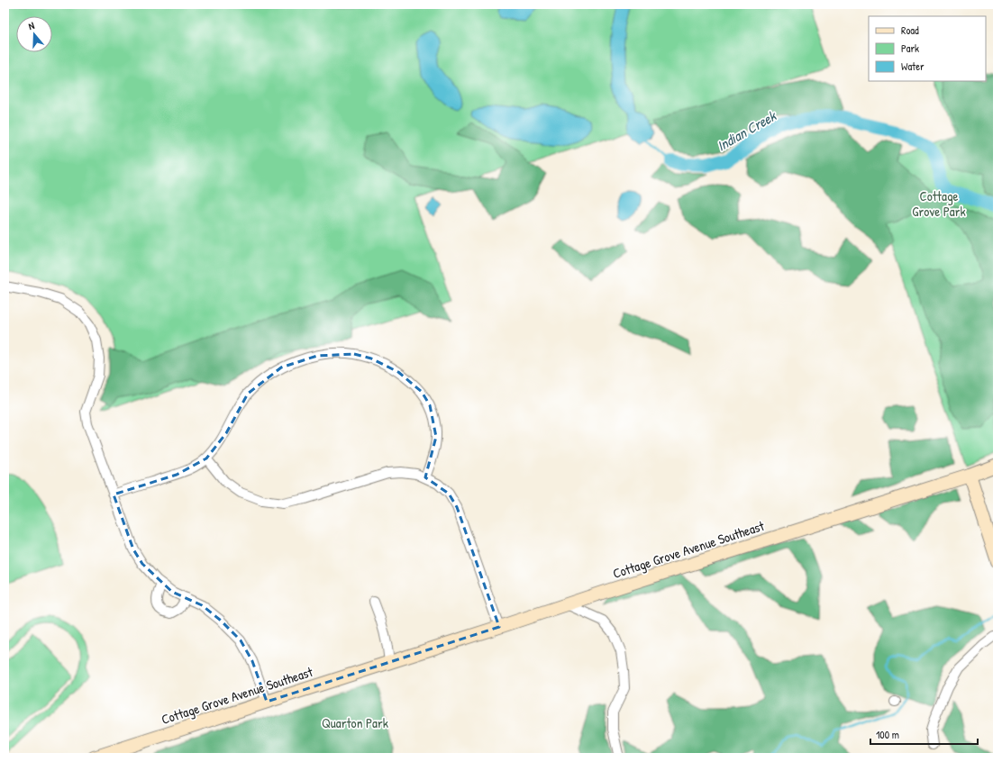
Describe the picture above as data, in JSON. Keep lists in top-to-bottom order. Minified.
{"streets":{"main road":["Cottage Grove Avenue Southeast"]},"water":["Indian Creek"],"parks":["Cottage Grove Park","Quarton Park"],"legend":["Road","Park","Water"],"scale_bar":"100 m","north":"top"}
